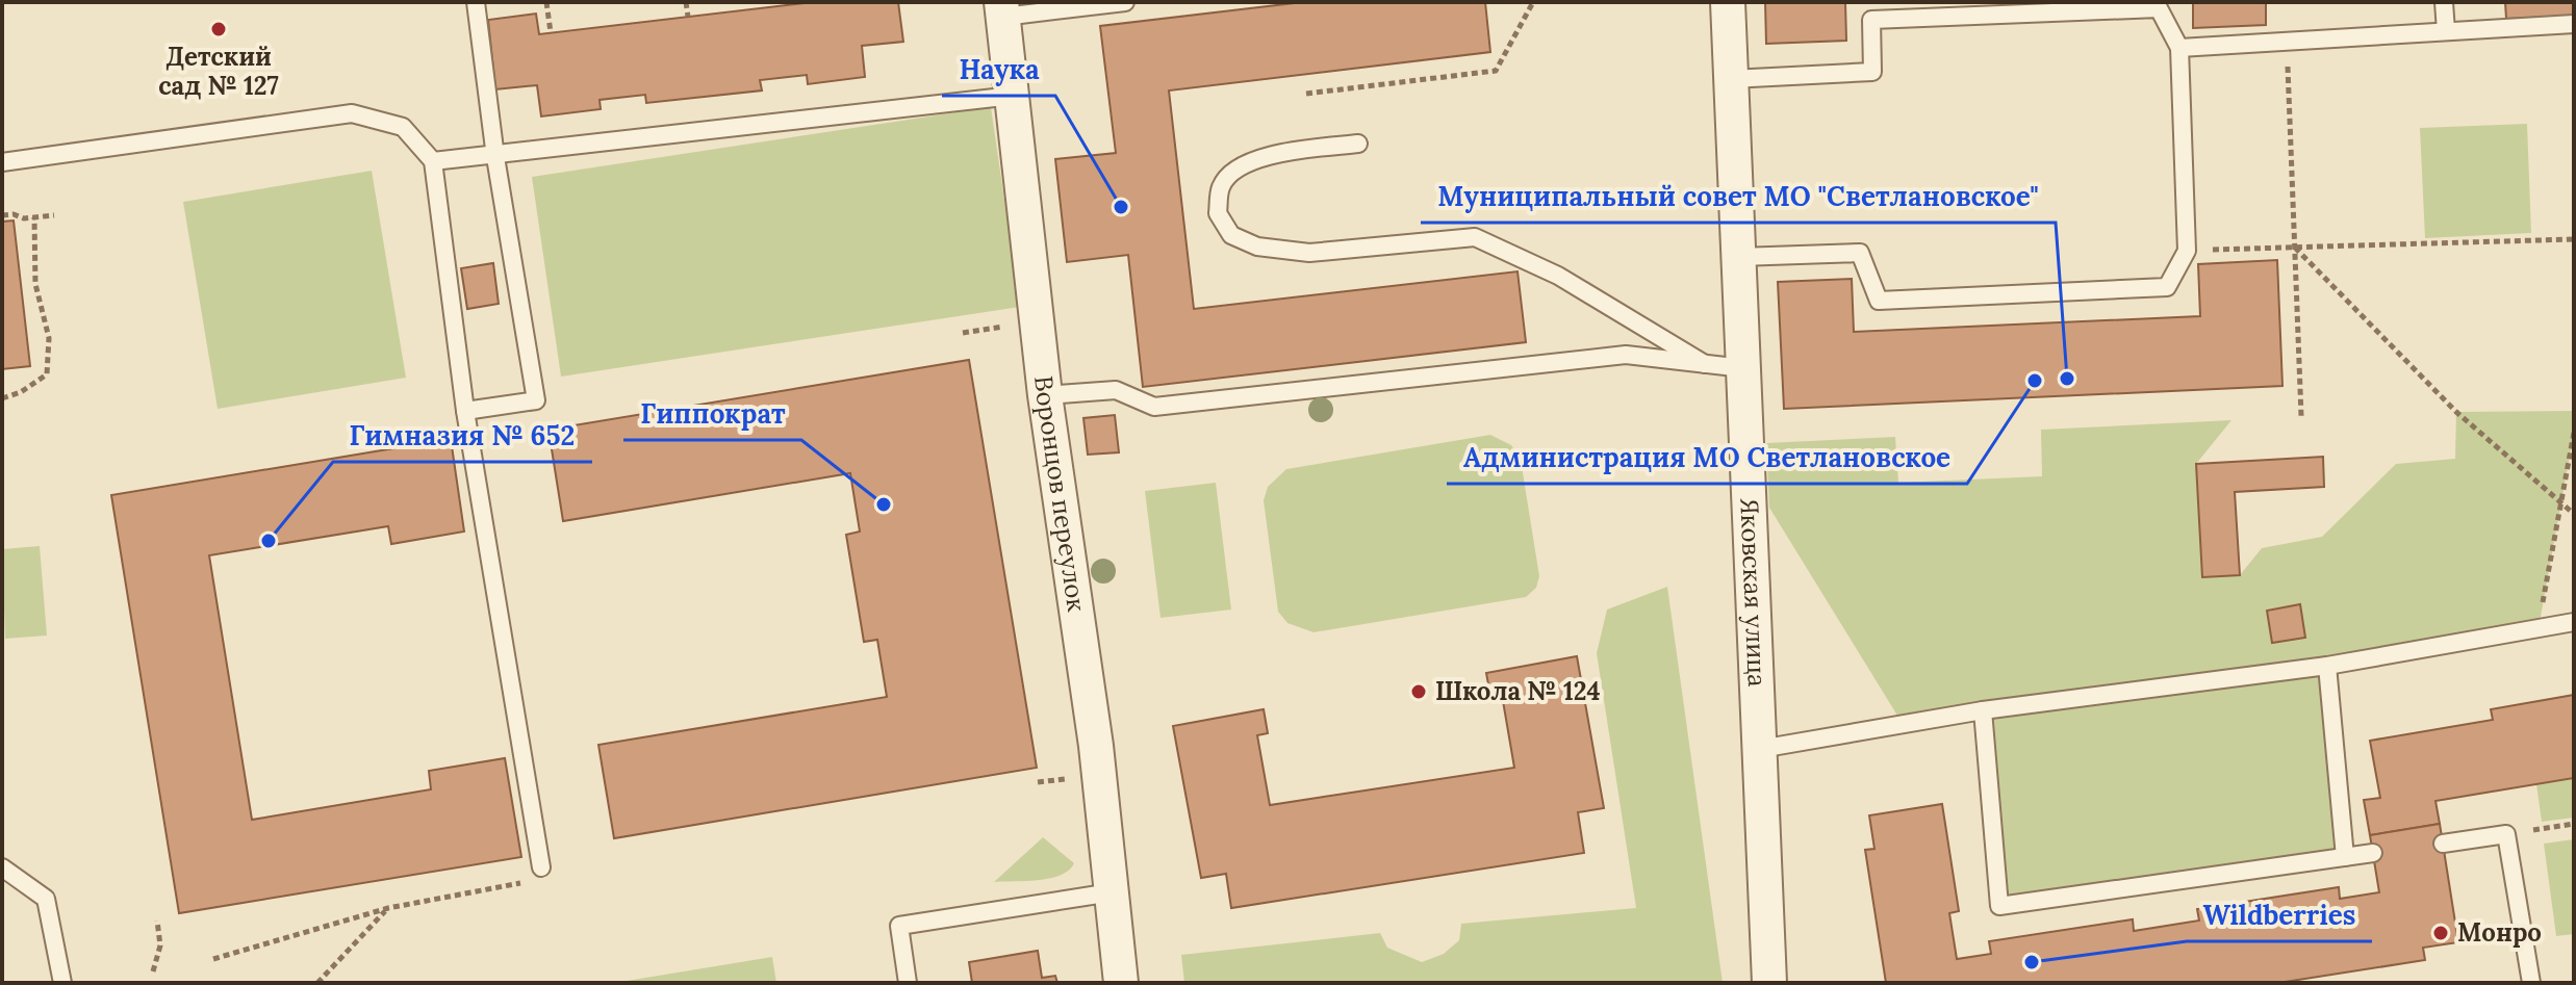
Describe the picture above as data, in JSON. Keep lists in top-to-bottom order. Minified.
{"streets":{"street":["Воронцов переулок","Яковская улица"]},"places":["Детский сад № 127","Наука","Муниципальный совет МО \"Светлановское\"","Администрация МО Светлановское","Гиппократ","Гимназия № 652","Школа № 124","Монро","Wildberries"]}
